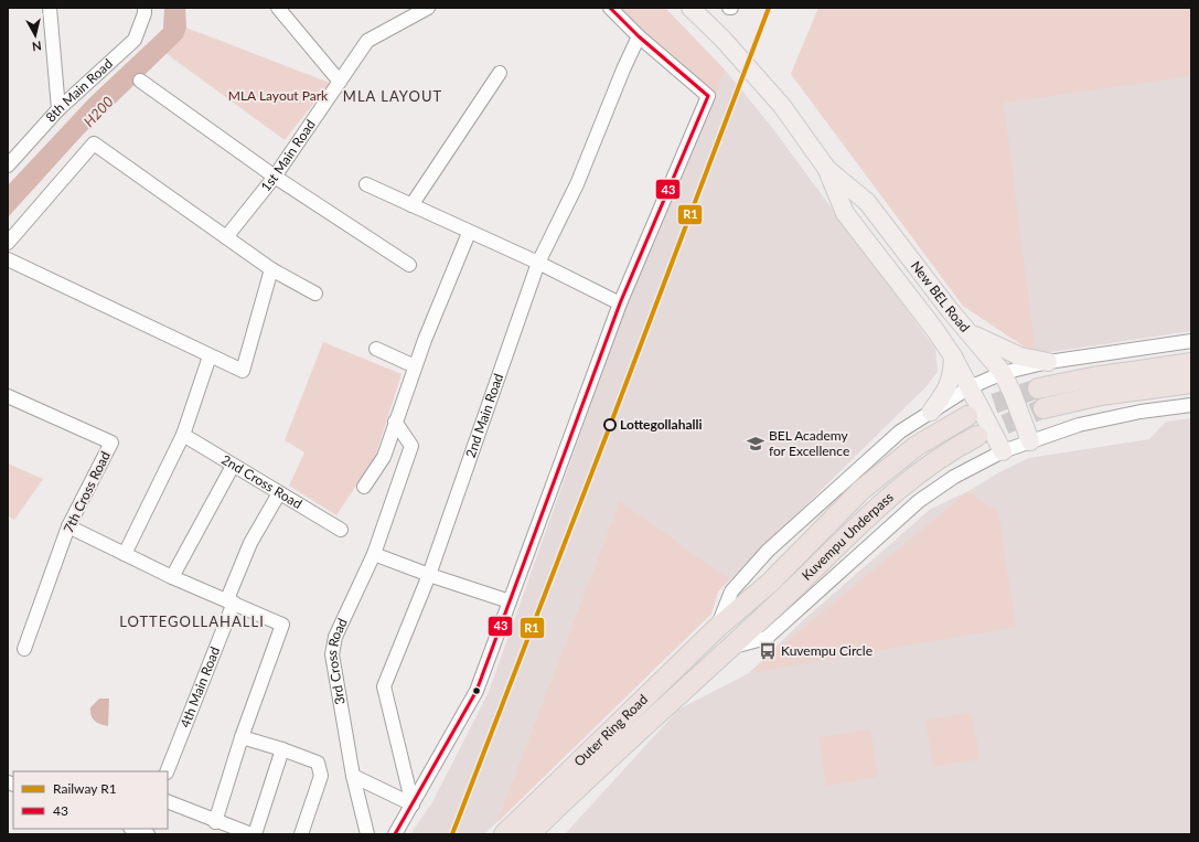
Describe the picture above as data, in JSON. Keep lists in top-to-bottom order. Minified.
{"streets":{"highway":["Kuvempu Underpass","Outer Ring Road"],"main road":["New BEL Road"],"street":["8th Main Road","1st Main Road","2nd Main Road","2nd Cross Road","7th Cross Road","3rd Cross Road","4th Main Road"]},"crossings":[["2nd Cross Road","4th Main Road"],["Kuvempu Underpass","Outer Ring Road"]],"districts":["MLA LAYOUT","LOTTEGOLLAHALLI"],"water":["H200"],"parks":["MLA Layout Park"],"places":{"other":["Lottegollahalli"],"school or university":["BEL Academy for Excellence"],"bus stop":["Kuvempu Circle"]},"lines":["rail line R1","transit line 43"],"legend":["Railway R1","43"],"north":"bottom"}
